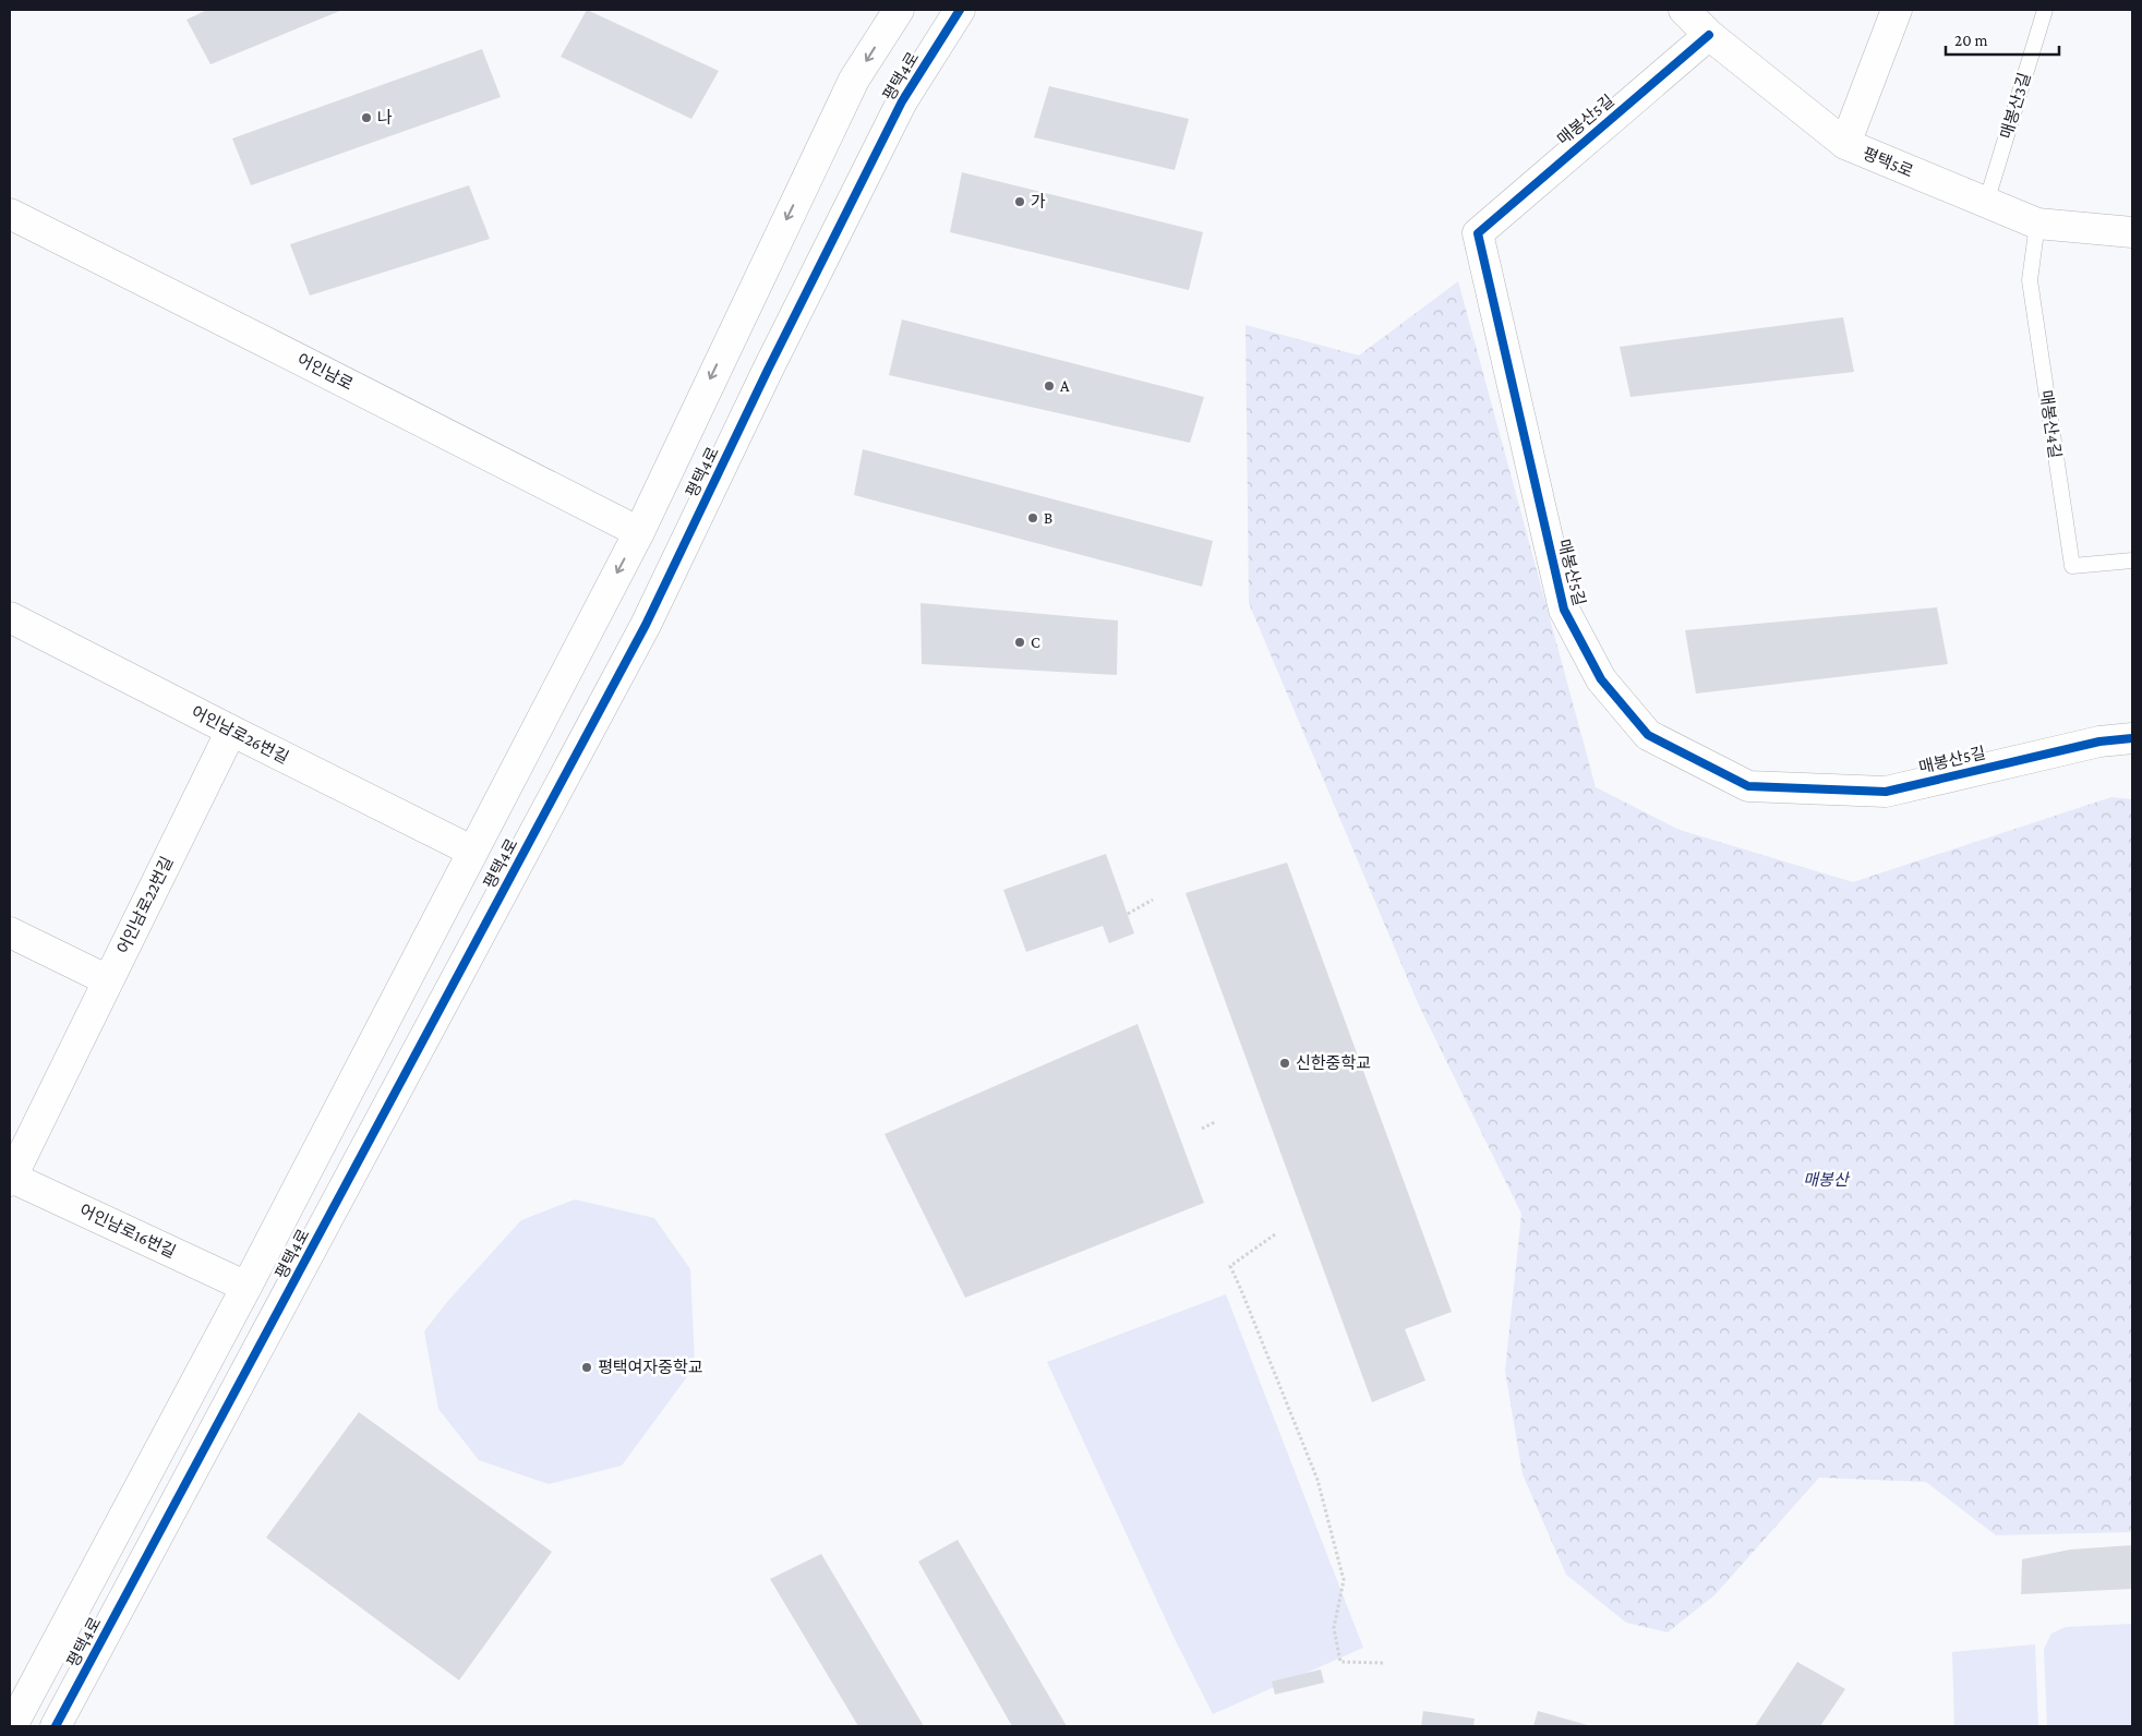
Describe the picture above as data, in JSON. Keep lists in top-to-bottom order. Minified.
{"streets":{"street":["평택4로","매봉산5길","평택5로","어인남로","어인남로26번길","어인남로22번길","어인남로16번길"],"lane":["매봉산3길","매봉산4길"]},"crossings":[["평택4로","어인남로"],["평택4로","어인남로26번길"],["평택4로","어인남로16번길"],["매봉산3길","평택5로"],["매봉산5길","평택5로"],["평택5로","매봉산4길"],["어인남로26번길","어인남로22번길"],["어인남로22번길","어인남로16번길"]],"parks":["매봉산"],"places":["나","가","A","B","C","신한중학교","평택여자중학교"],"scale_bar":"20 m"}
